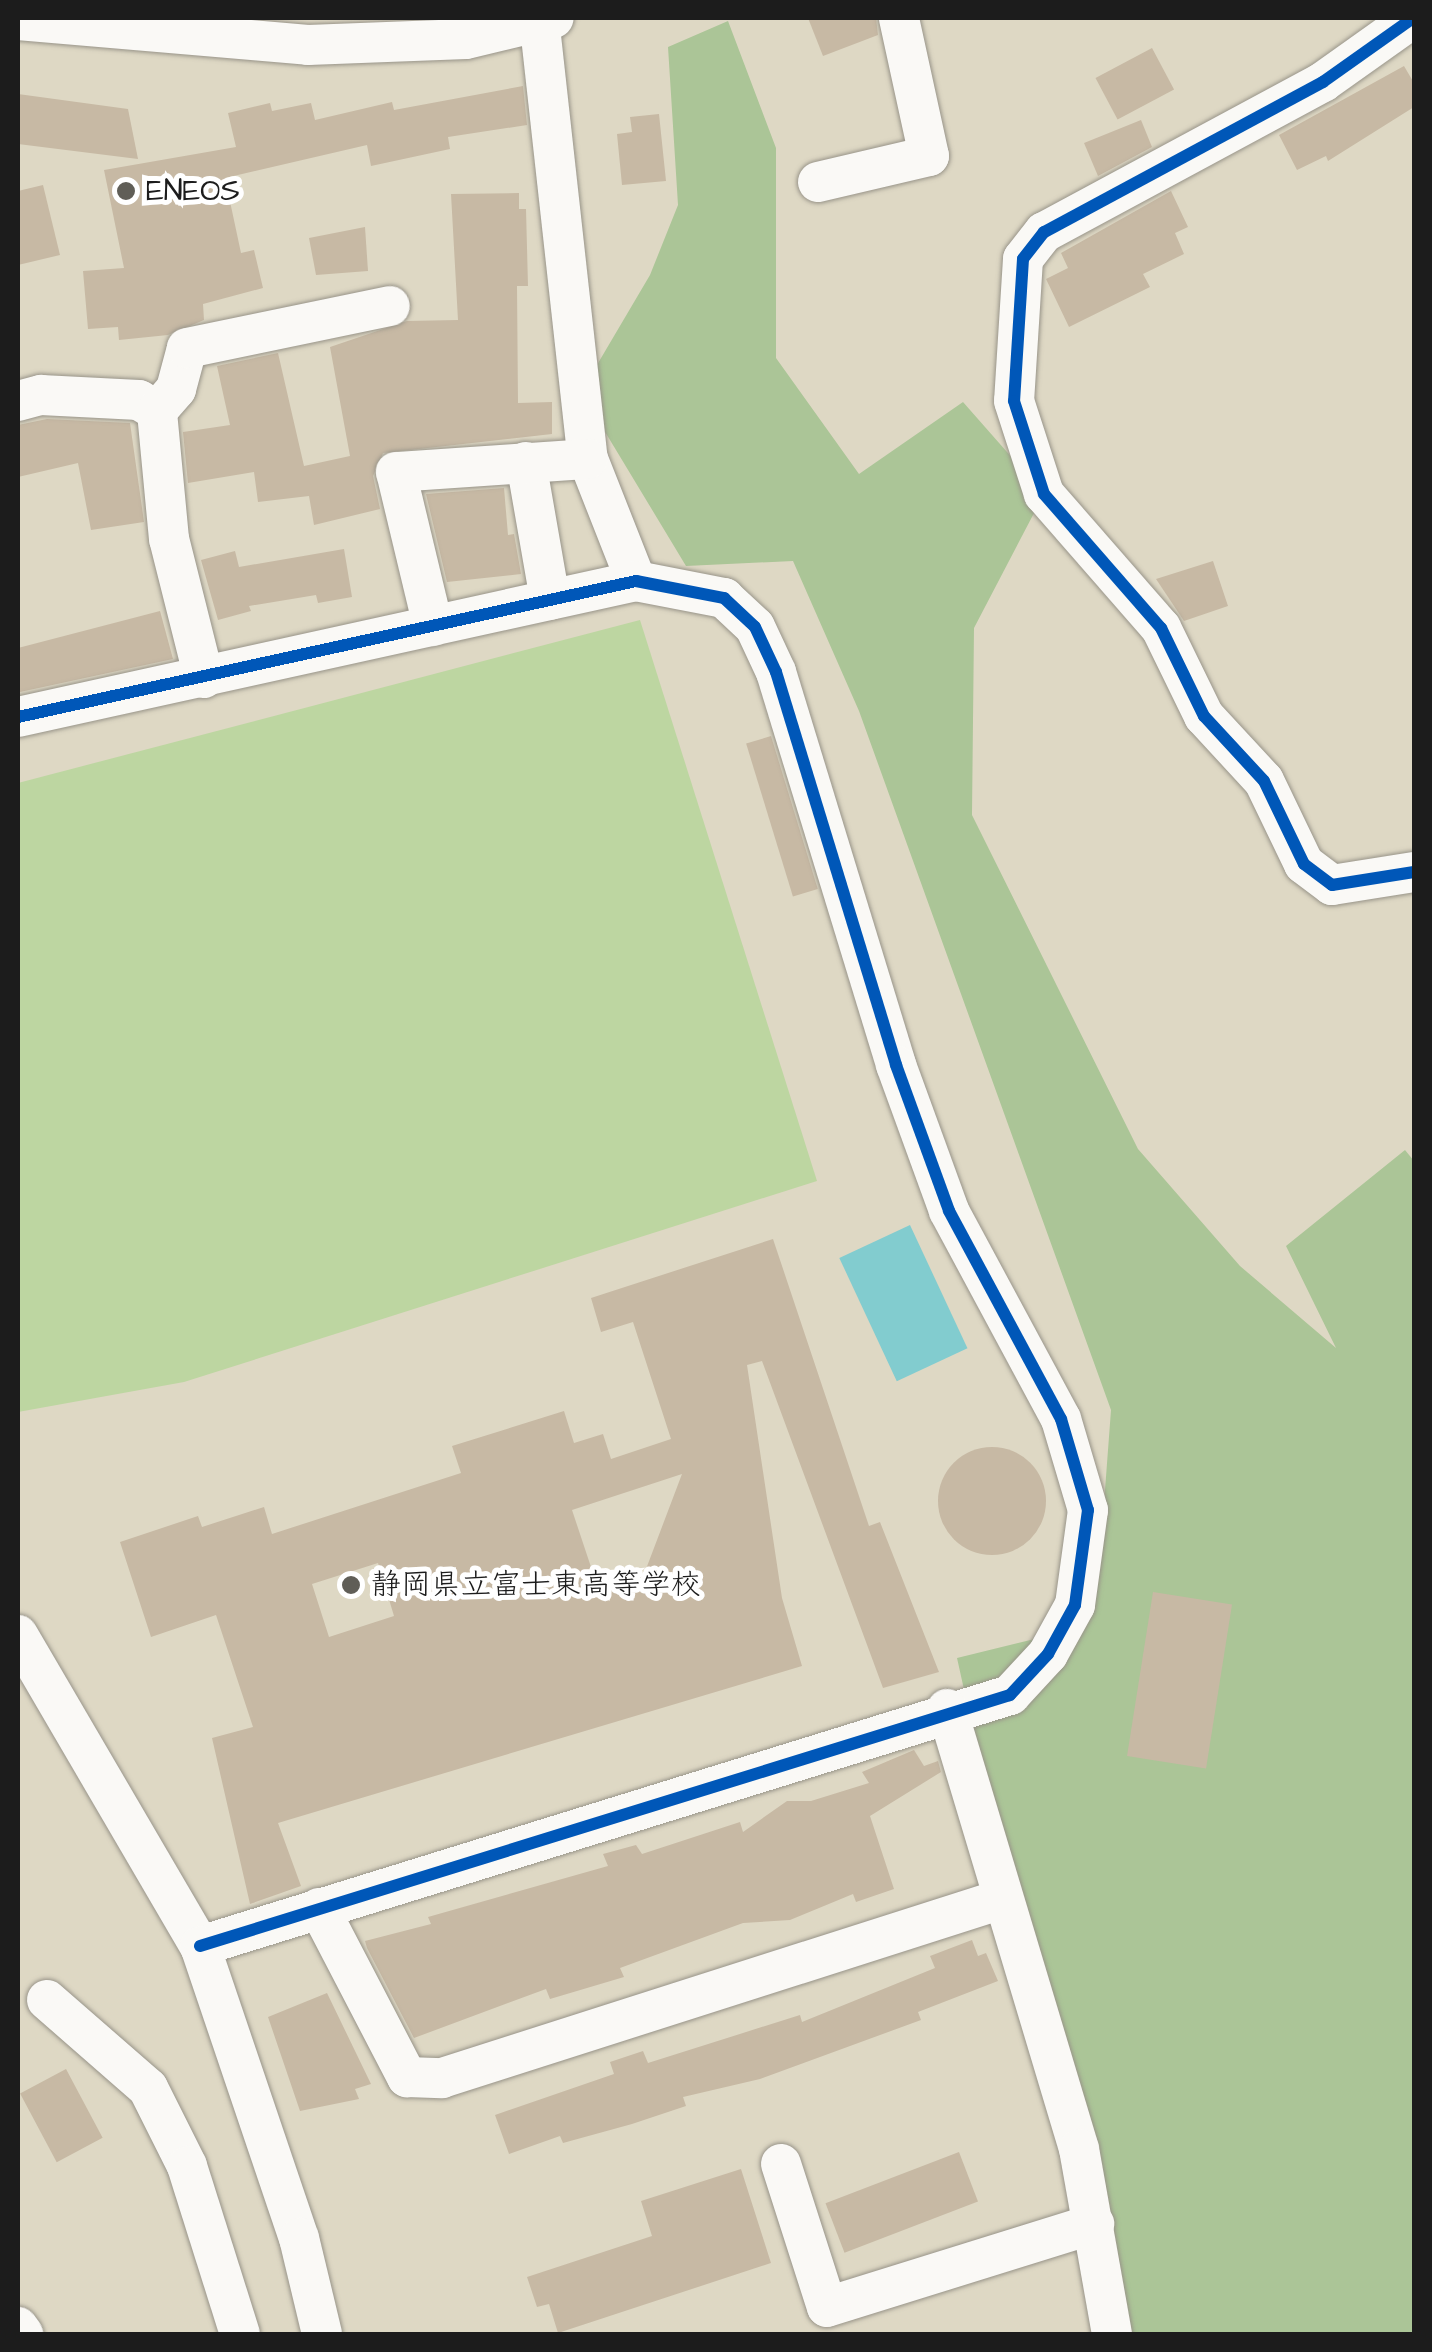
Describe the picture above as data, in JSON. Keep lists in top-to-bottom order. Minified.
{"places":["ENEOS","静岡県立富士東高等学校"]}
